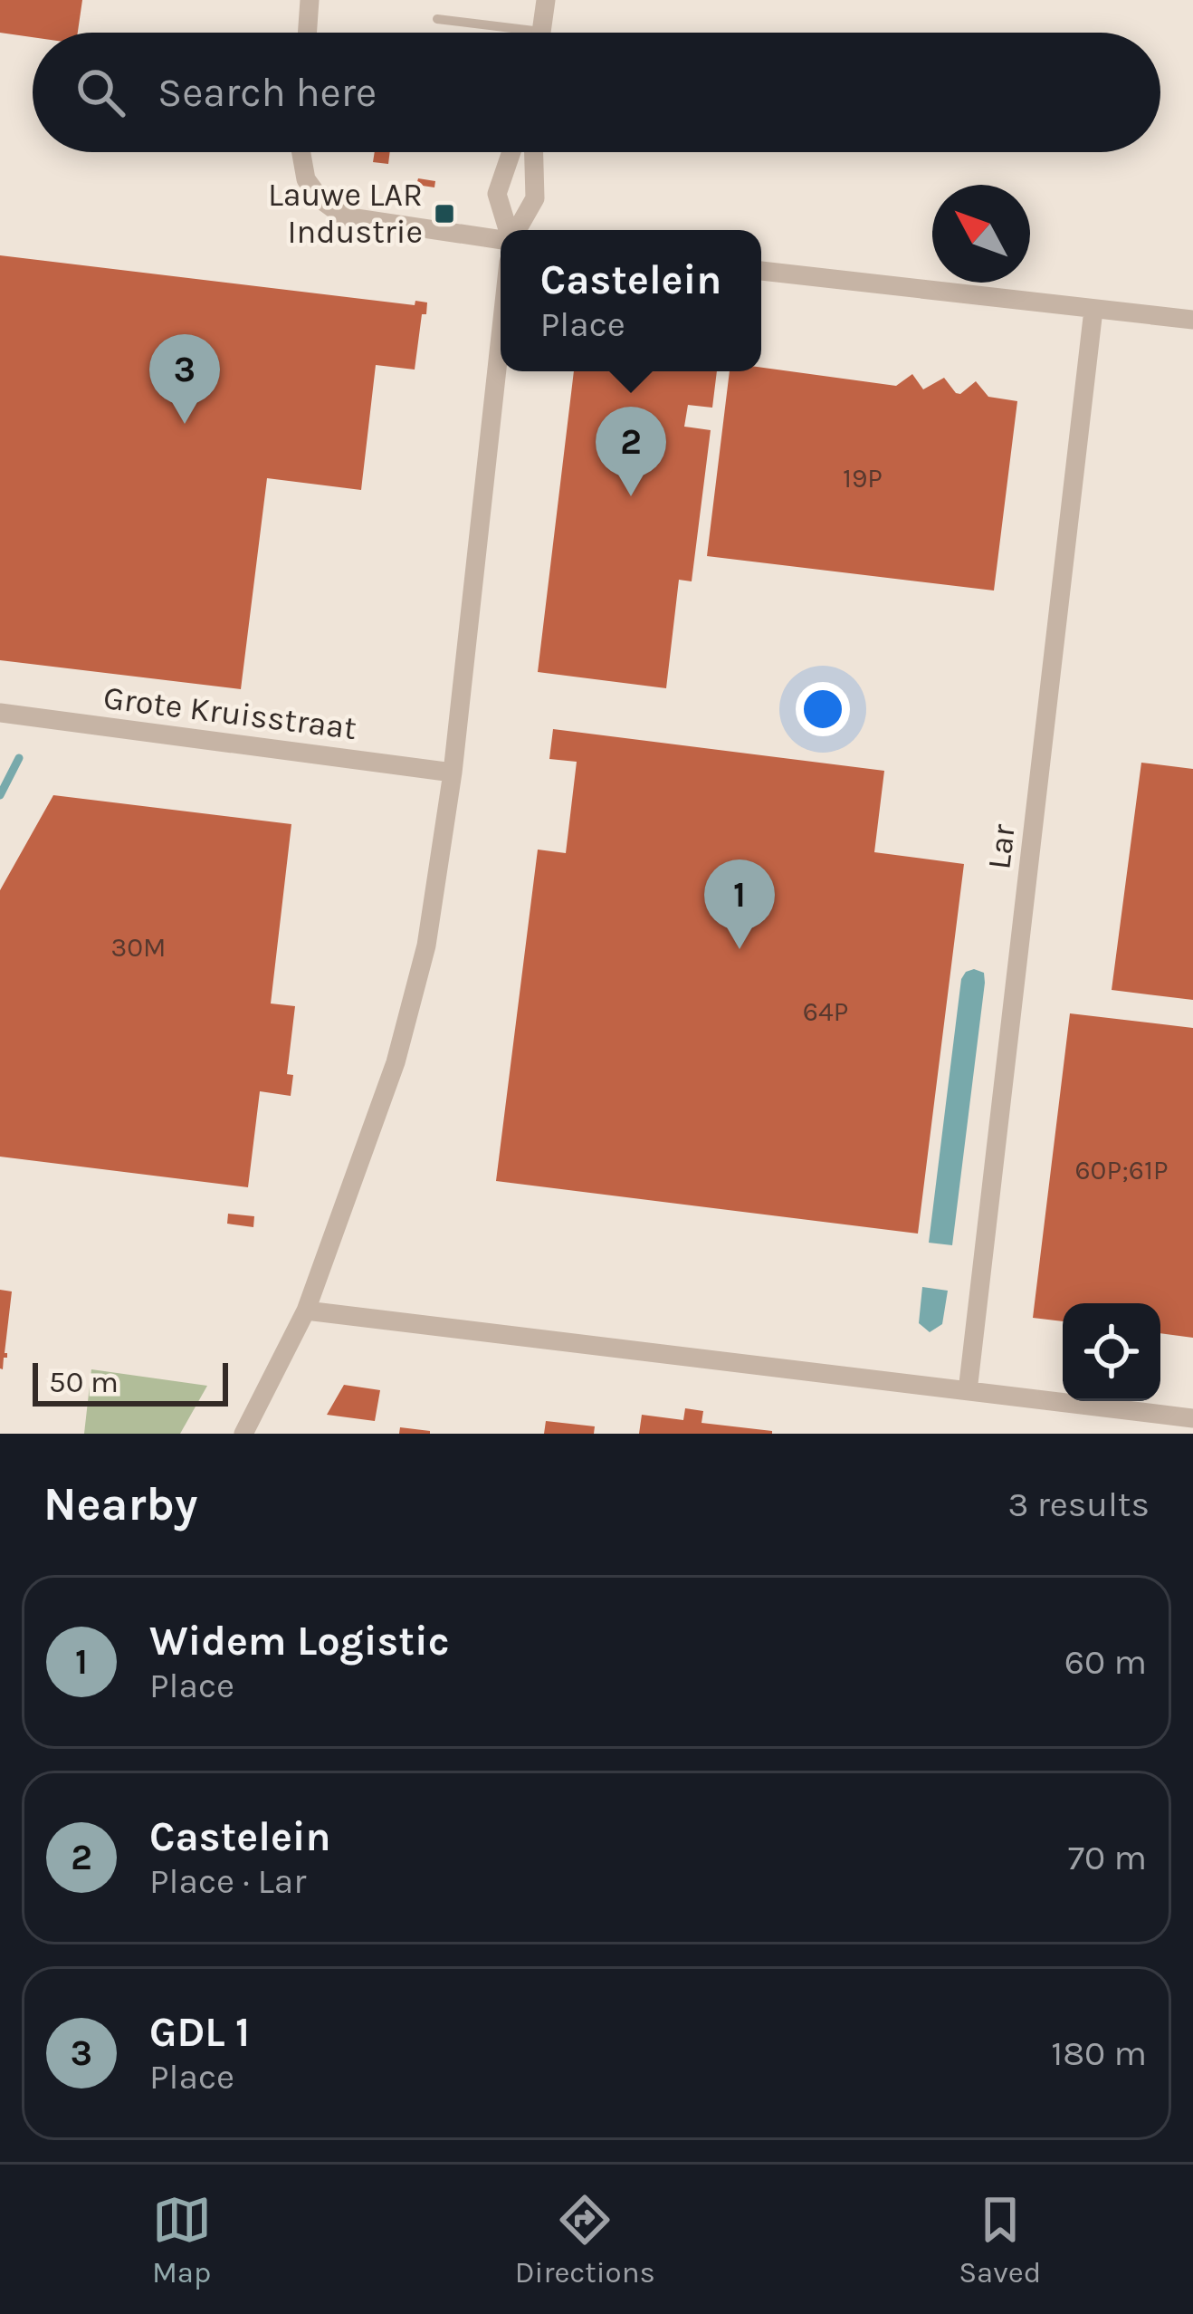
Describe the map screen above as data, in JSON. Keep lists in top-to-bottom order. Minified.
{"streets":{"street":["Grote Kruisstraat","Lar"]},"places":{"transit":["Lauwe LAR Industrie"]},"house_numbers":["19P","30M","64P","60P;61P"],"scale_bar":"50 m","north":"top left","page":{"search":"Search here","popup":["Castelein","Place"],"pins":["3","2","1"],"scale":"50 m","heading":["Nearby","3 results"],"list":[{"mark":"1","name":"Widem Logistic","note":"Place","value":"60 m"},{"mark":"2","name":"Castelein","note":"Place · Lar","value":"70 m"},{"mark":"3","name":"GDL 1","note":"Place","value":"180 m"}],"nav":["Map","Directions","Saved"]}}
